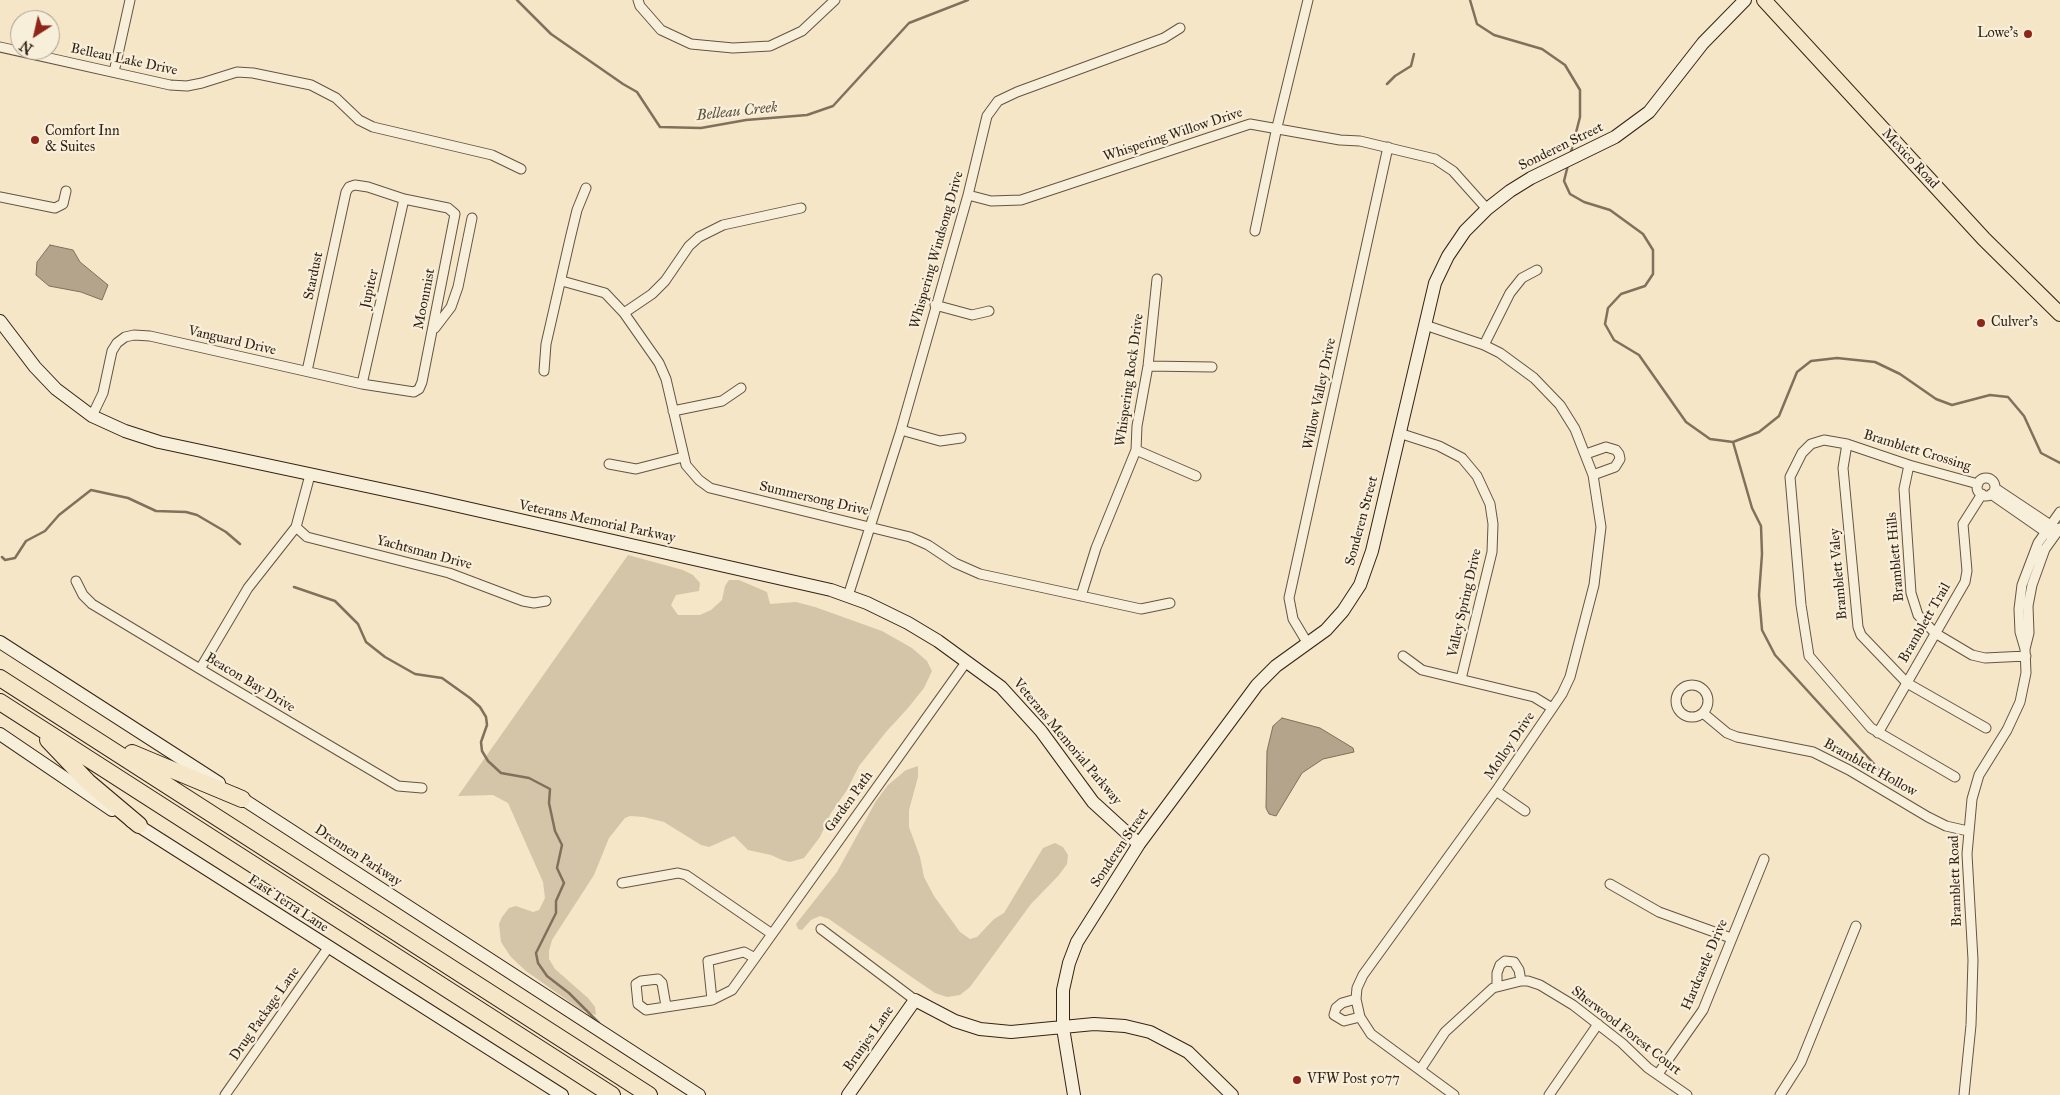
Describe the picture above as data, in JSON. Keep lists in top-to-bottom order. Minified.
{"streets":{"main road":["Mexico Road"],"street":["Belleau Lake Drive","Whispering Willow Drive","Sonderen Street","Whispering Windsong Drive","Stardust","Jupiter","Moonmist","Vanguard Drive","Whispering Rock Drive","Willow Valley Drive","Bramblett Crossing","Summersong Drive","Veterans Memorial Parkway","Yachtsman Drive","Bramblett Hills","Bramblett Valey","Valley Spring Drive","Bramblett Trail","Beacon Bay Drive","Molloy Drive","Bramblett Hollow","Garden Path","Drennen Parkway","Bramblett Road","East Terra Lane","Hardcastle Drive","Drug Package Lane","Sherwood Forest Court","Brunjes Lane"]},"crossings":[["Whispering Willow Drive","Sonderen Street"],["Whispering Willow Drive","Whispering Windsong Drive"],["Whispering Willow Drive","Willow Valley Drive"],["Sonderen Street","Willow Valley Drive"],["Sonderen Street","Veterans Memorial Parkway"],["Sonderen Street","Valley Spring Drive"],["Sonderen Street","Molloy Drive"],["Whispering Windsong Drive","Summersong Drive"],["Whispering Windsong Drive","Veterans Memorial Parkway"],["Stardust","Jupiter"],["Stardust","Moonmist"],["Stardust","Vanguard Drive"],["Jupiter","Moonmist"],["Jupiter","Vanguard Drive"],["Moonmist","Vanguard Drive"],["Vanguard Drive","Veterans Memorial Parkway"],["Whispering Rock Drive","Summersong Drive"],["Bramblett Crossing","Bramblett Hills"],["Bramblett Crossing","Bramblett Valey"],["Bramblett Crossing","Bramblett Trail"],["Veterans Memorial Parkway","Garden Path"],["Bramblett Hills","Bramblett Trail"],["Bramblett Hills","Bramblett Road"],["Bramblett Valey","Bramblett Trail"],["Molloy Drive","Sherwood Forest Court"],["Bramblett Hollow","Bramblett Road"],["East Terra Lane","Drug Package Lane"],["Hardcastle Drive","Sherwood Forest Court"]],"water":["Belleau Creek"],"places":["Lowe's","Comfort Inn & Suites","Culver's","VFW Post 5077"],"north":"bottom left"}
